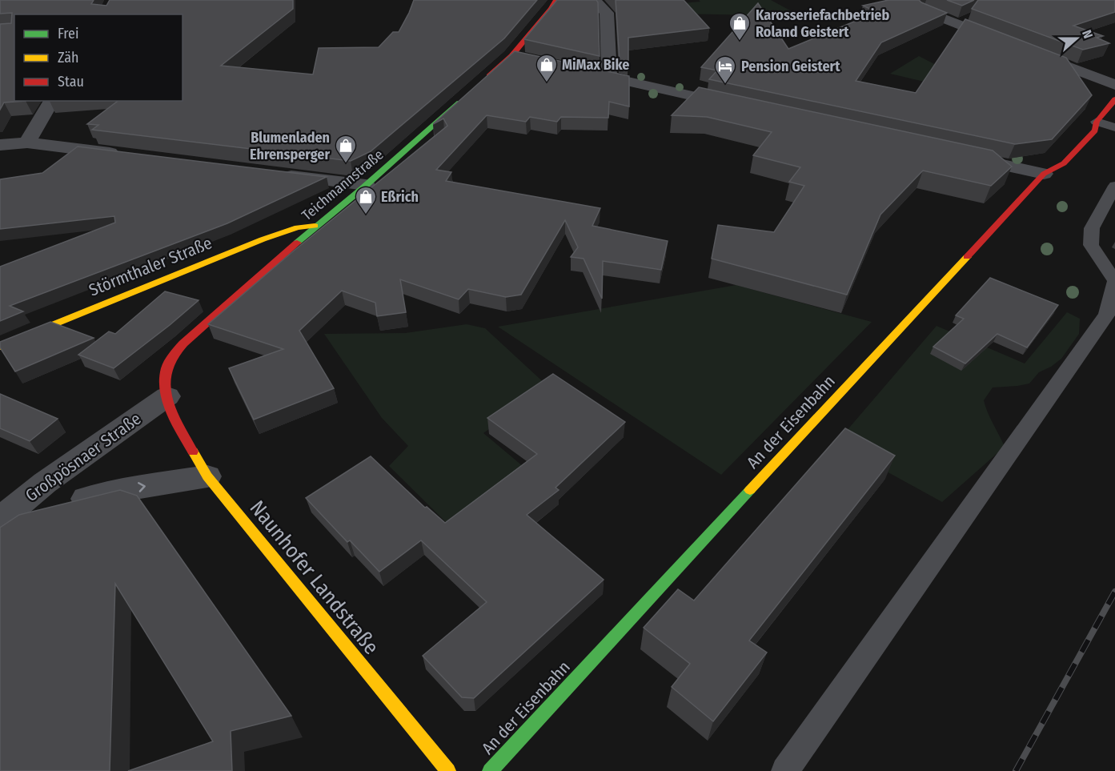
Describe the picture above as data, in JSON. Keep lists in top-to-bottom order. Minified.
{"streets":{"street":["Teichmannstraße","Störmthaler Straße","An der Eisenbahn","Großpösnaer Straße","Naunhofer Landstraße"]},"crossings":[["Teichmannstraße","Störmthaler Straße"],["Teichmannstraße","Großpösnaer Straße"],["Teichmannstraße","Naunhofer Landstraße"],["Großpösnaer Straße","Naunhofer Landstraße"]],"places":{"shop":["Karosseriefachbetrieb Roland Geistert","MiMax Bike","Blumenladen Ehrensperger","Eßrich"],"hotel":["Pension Geistert"]},"legend":["Frei","Zäh","Stau"],"north":"right"}
